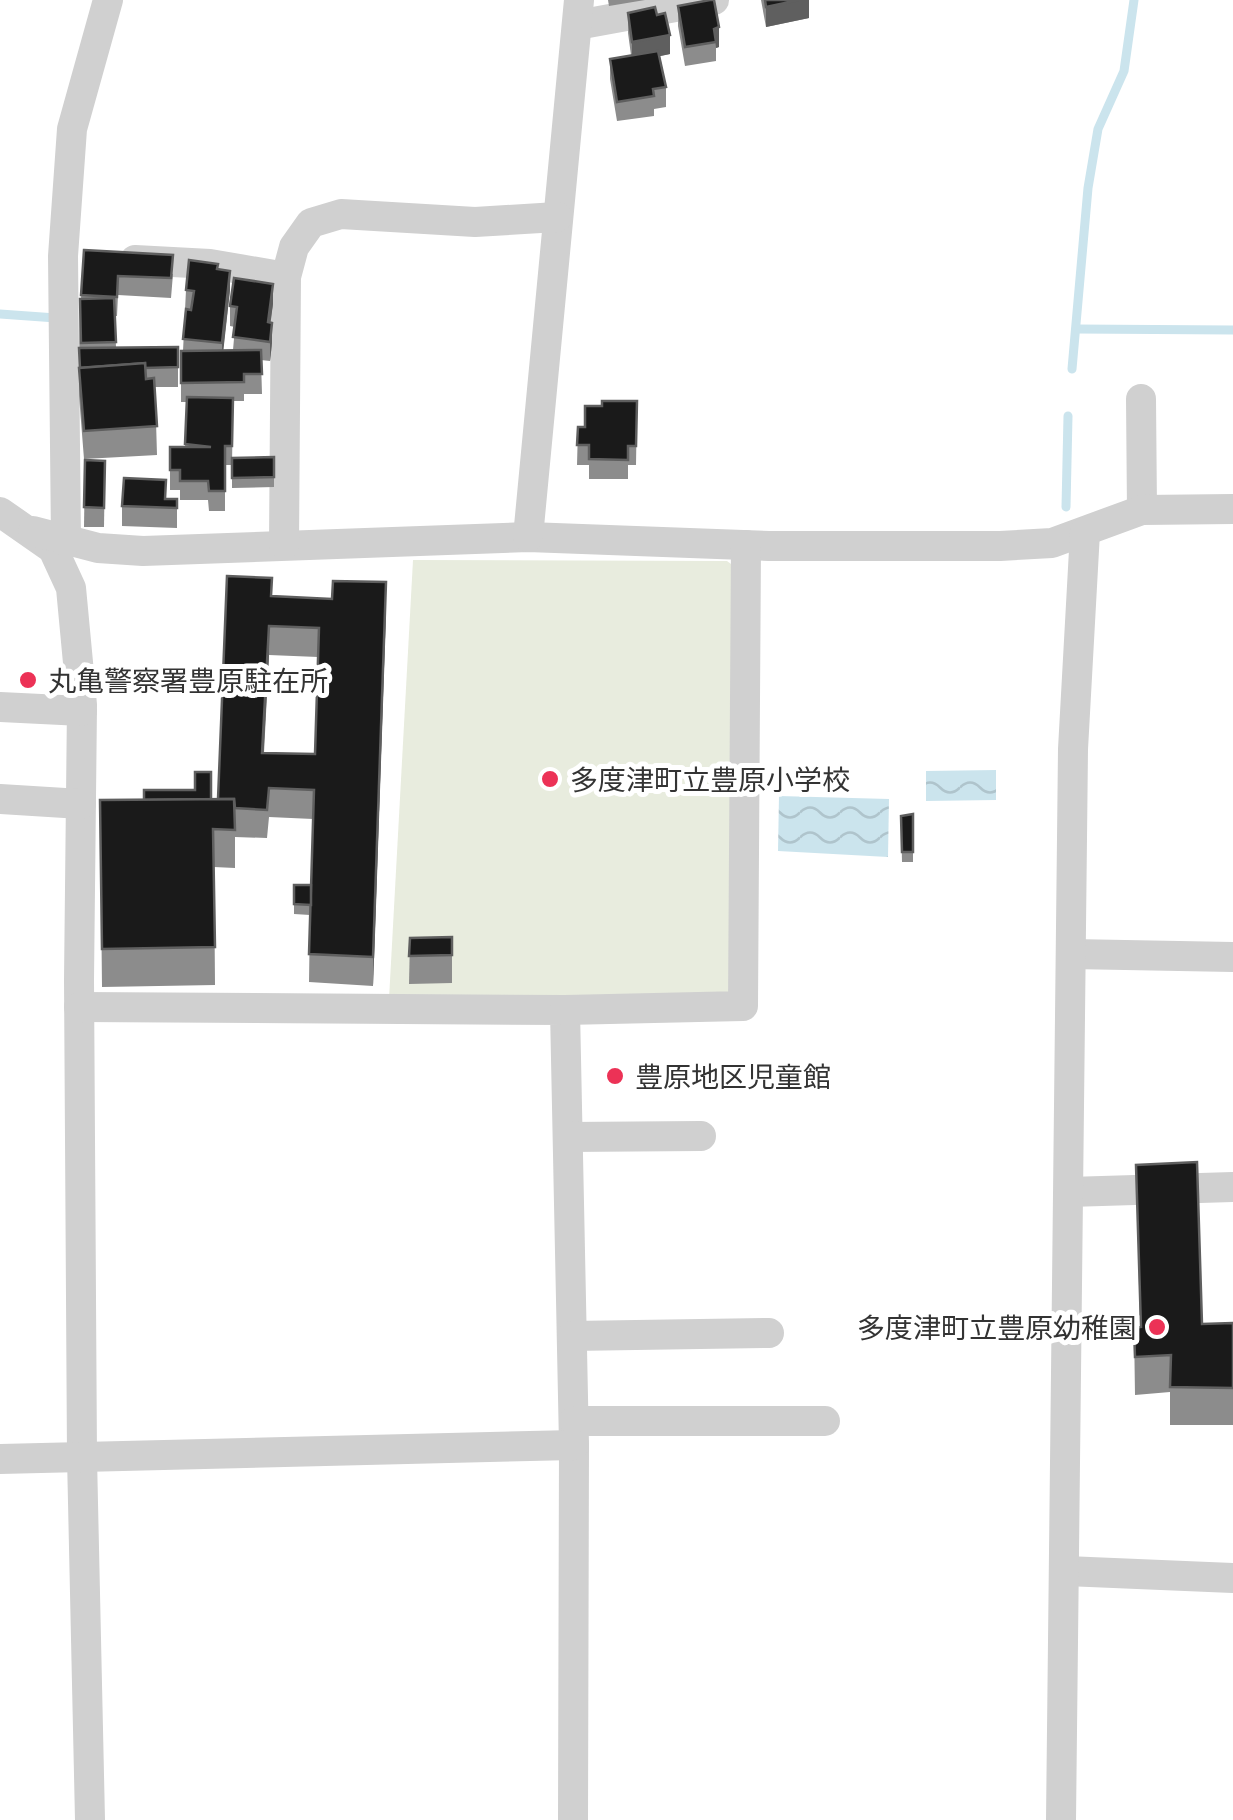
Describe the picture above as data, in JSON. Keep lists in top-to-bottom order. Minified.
{"places":["丸亀警察署豊原駐在所","多度津町立豊原小学校","豊原地区児童館","多度津町立豊原幼稚園"]}
